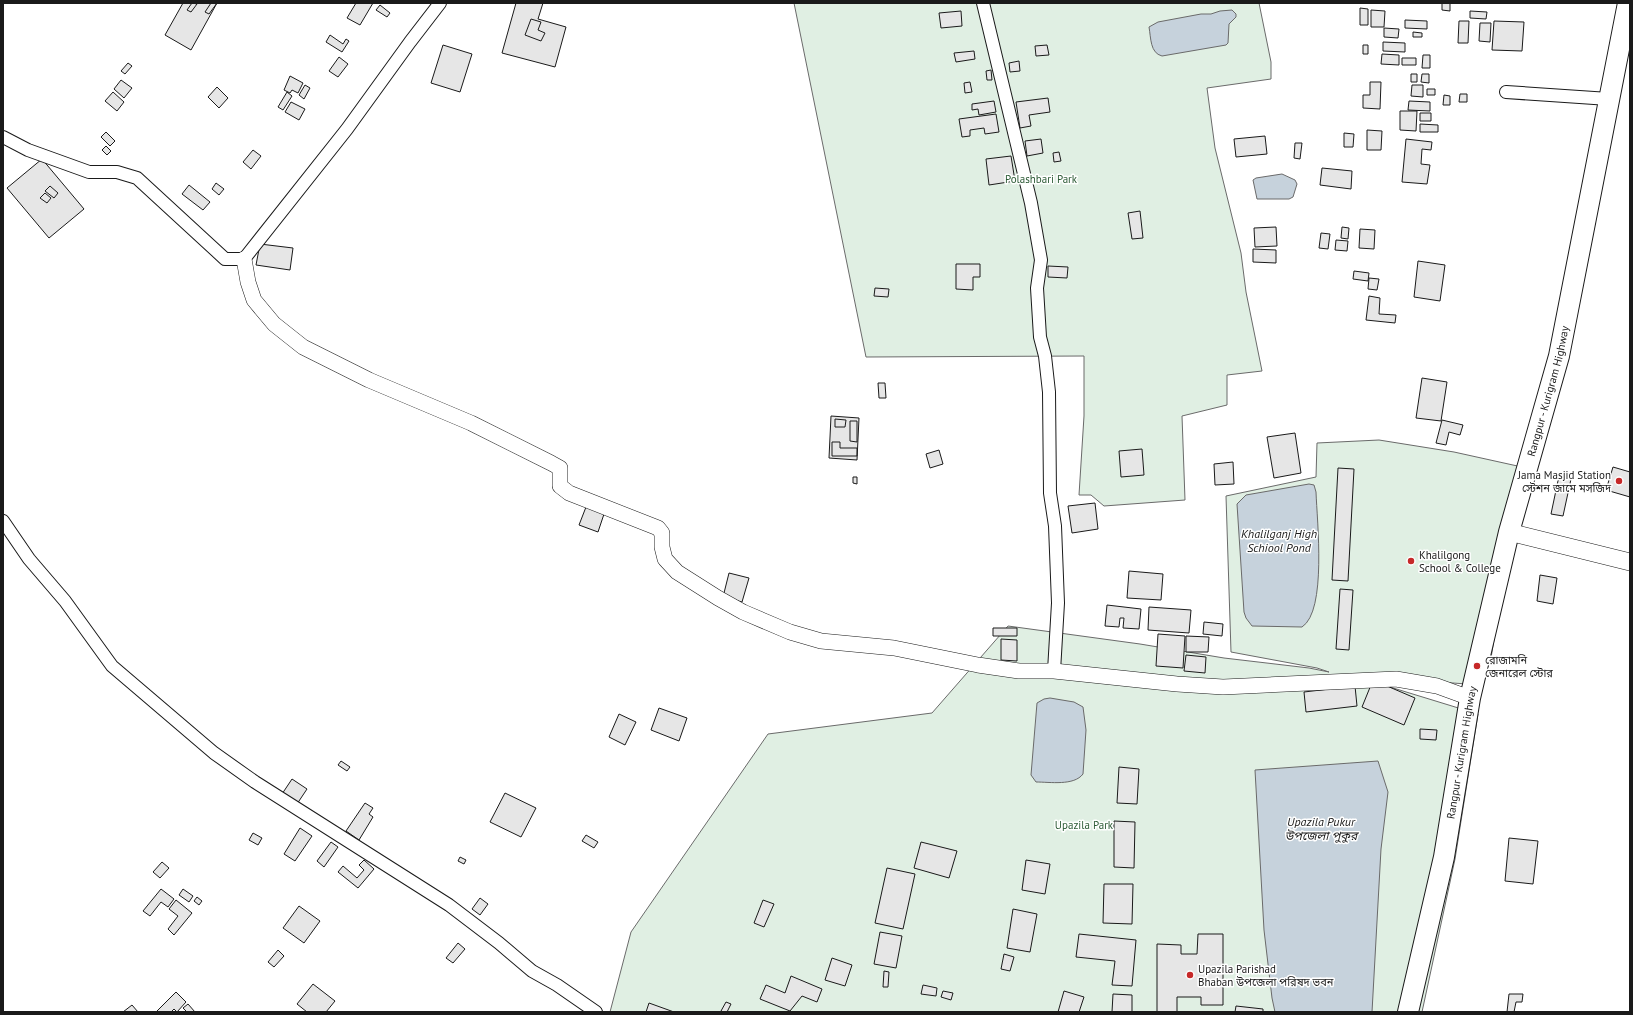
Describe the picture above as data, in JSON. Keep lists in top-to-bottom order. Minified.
{"streets":{"highway":["Rangpur - Kurigram Highway"]},"water":["Khalilganj High Schiool Pond","Upazila Pukur উপজেলা পুকুর"],"parks":["Polashbari Park","Upazila Park"],"places":["Jama Masjid Station স্টেশন জামে মসজিদ","Khalilgong School & College","রোজামনি জেনারেল স্টোর","Upazila Parishad Bhaban উপজেলা পরিষদ ভবন"]}
